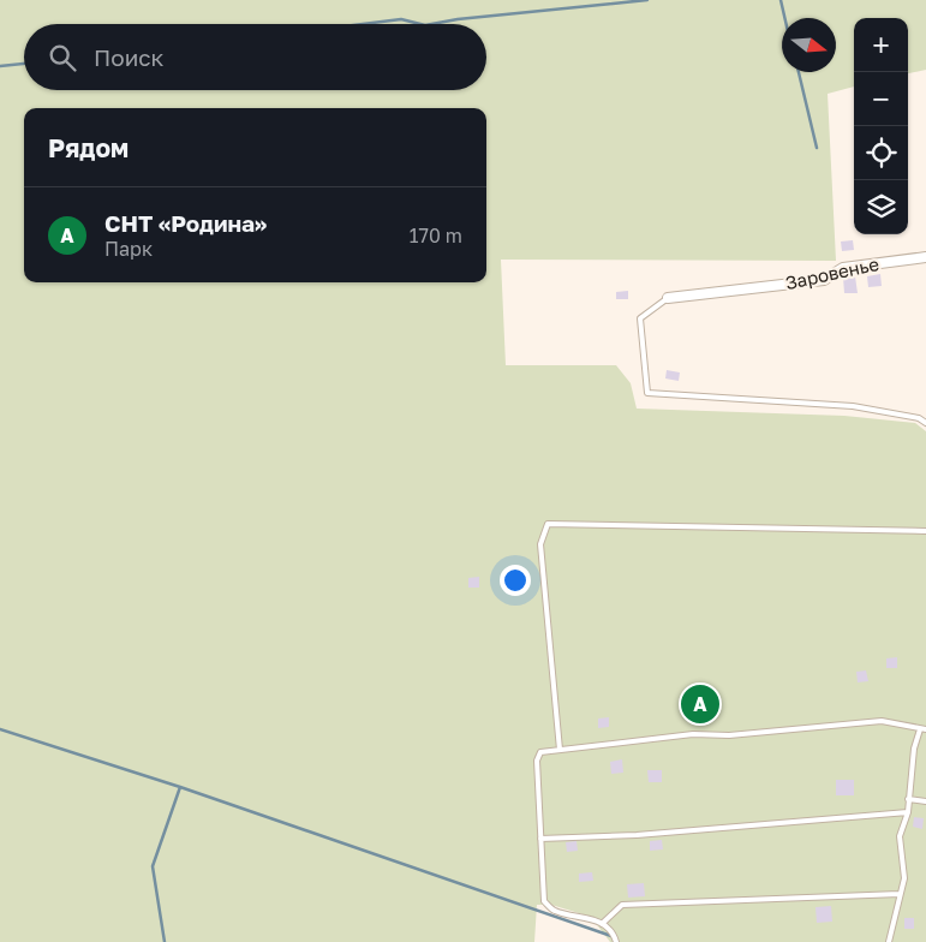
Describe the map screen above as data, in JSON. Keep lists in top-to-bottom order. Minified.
{"streets":{"street":["Заровенье"]},"north":"right","page":{"map_buttons":["+","−"],"search":"Поиск","heading":"Рядом","list":[{"mark":"A","name":"СНТ «Родина»","note":"Парк","value":"170 m"}],"pins":"A"}}
